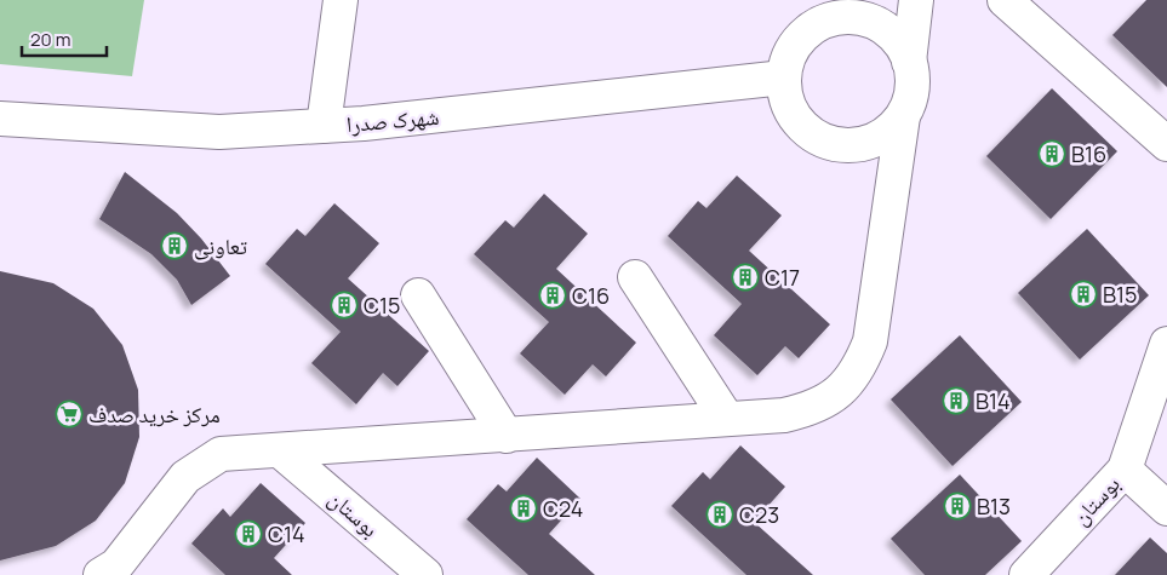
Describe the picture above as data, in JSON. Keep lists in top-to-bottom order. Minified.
{"streets":{"street":["شهرک صدرا","بوستان"]},"places":{"building":["B16","تعاونی","C17","B15","C16","C15","B14","B13","C24","C23","C14"],"supermarket":["مرکز خرید صدف"]},"scale_bar":"20 m"}
